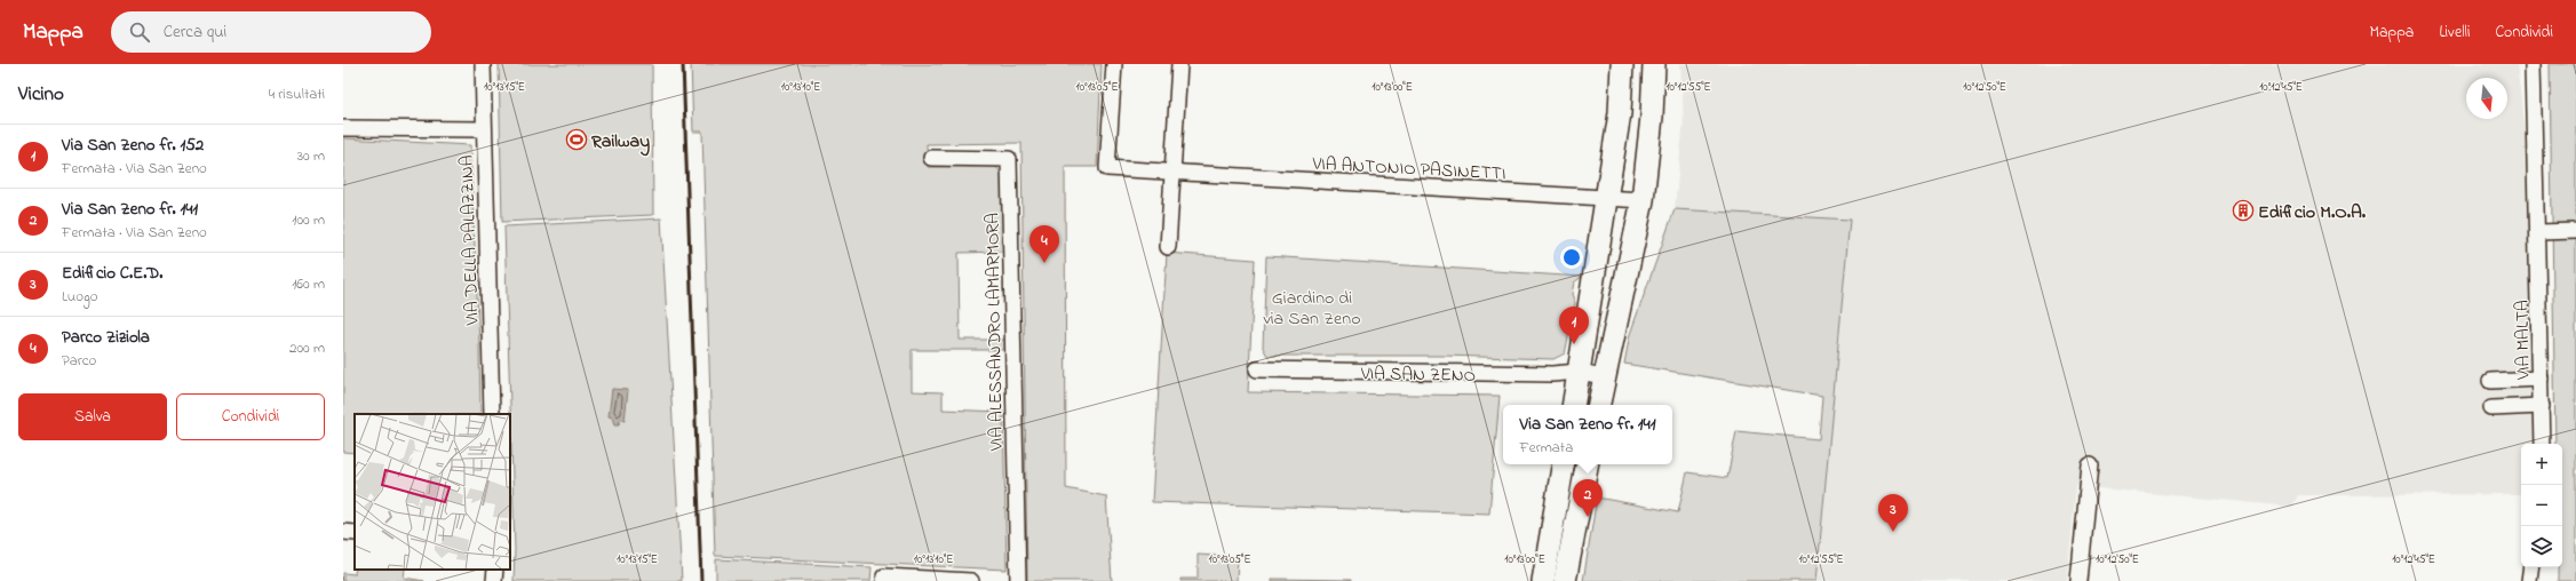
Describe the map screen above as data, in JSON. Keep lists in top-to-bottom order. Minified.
{"streets":{"street":["VIA ANTONIO PASINETTI","VIA DELLA PALAZZINA","VIA ALESSANDRO LAMARMORA","VIA MALTA","VIA SAN ZENO"]},"parks":["Giardino di via San Zeno"],"places":{"sports":["Railway"],"building":["Edificio M.O.A."]},"north":"bottom","page":{"header":"Mappa","search":"Cerca qui","nav":["Mappa","Livelli","Condividi"],"heading":["Vicino","4 risultati"],"list":[{"mark":"1","name":"Via San Zeno fr. 152","note":"Fermata · Via San Zeno","value":"30 m"},{"mark":"2","name":"Via San Zeno fr. 141","note":"Fermata · Via San Zeno","value":"100 m"},{"mark":"3","name":"Edificio C.E.D.","note":"Luogo","value":"160 m"},{"mark":"4","name":"Parco Ziziola","note":"Parco","value":"200 m"}],"pins":["4","1","2","3"],"buttons":["Salva","Condividi"],"popup":["Via San Zeno fr. 141","Fermata"],"map_buttons":["+","−"]},"coordinates":["10°13'15\"E","10°13'10\"E","10°13'05\"E","10°13'00\"E","10°12'55\"E","10°12'50\"E","10°12'45\"E"]}
